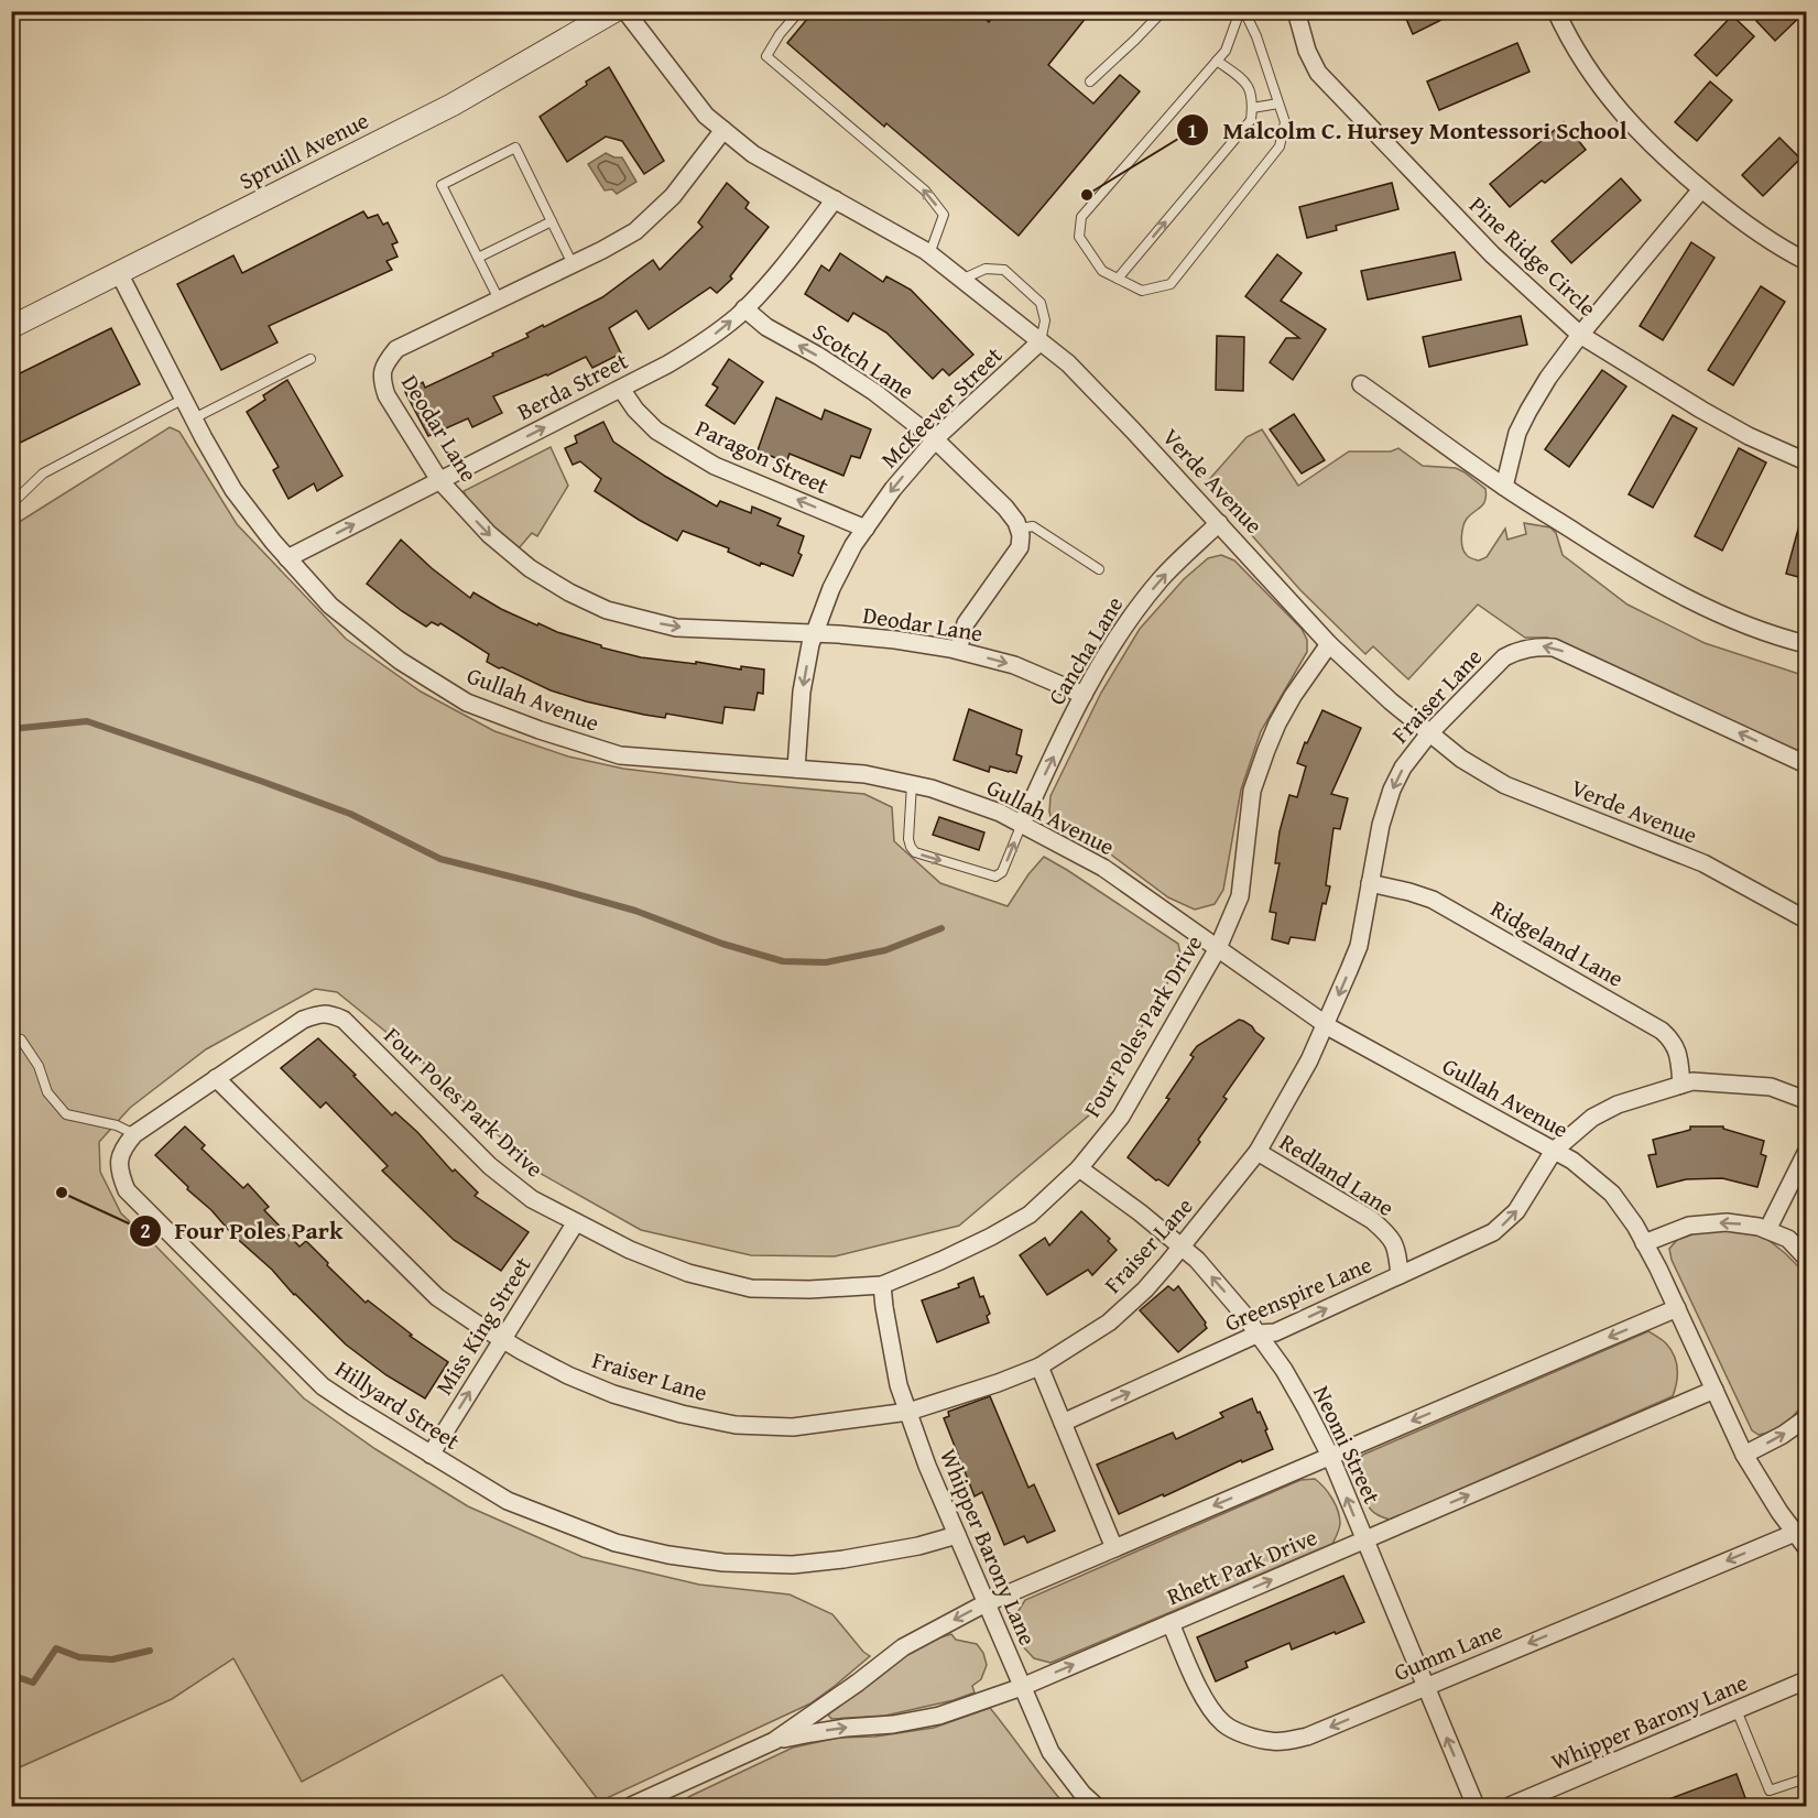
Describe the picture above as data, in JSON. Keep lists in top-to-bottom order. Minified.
{"streets":{"street":["Spruill Avenue","Pine Ridge Circle","Scotch Lane","Berda Street","McKeever Street","Deodar Lane","Paragon Street","Verde Avenue","Cancha Lane","Fraiser Lane","Gullah Avenue","Ridgeland Lane","Four Poles Park Drive","Redland Lane","Greenspire Lane","Miss King Street","Hillyard Street","Neomi Street","Whipper Barony Lane","Rhett Park Drive","Gumm Lane"]},"crossings":[["Spruill Avenue","Gullah Avenue"],["Scotch Lane","Berda Street"],["Scotch Lane","McKeever Street"],["Berda Street","Deodar Lane"],["Berda Street","Paragon Street"],["Berda Street","Verde Avenue"],["Berda Street","Gullah Avenue"],["McKeever Street","Deodar Lane"],["McKeever Street","Paragon Street"],["McKeever Street","Verde Avenue"],["McKeever Street","Gullah Avenue"],["Deodar Lane","Verde Avenue"],["Deodar Lane","Cancha Lane"],["Verde Avenue","Cancha Lane"],["Verde Avenue","Fraiser Lane"],["Verde Avenue","Four Poles Park Drive"],["Cancha Lane","Gullah Avenue"],["Fraiser Lane","Gullah Avenue"],["Fraiser Lane","Ridgeland Lane"],["Fraiser Lane","Redland Lane"],["Fraiser Lane","Miss King Street"],["Fraiser Lane","Hillyard Street"],["Fraiser Lane","Neomi Street"],["Fraiser Lane","Whipper Barony Lane"],["Gullah Avenue","Four Poles Park Drive"],["Gullah Avenue","Greenspire Lane"],["Gullah Avenue","Rhett Park Drive"],["Gullah Avenue","Gumm Lane"],["Ridgeland Lane","Greenspire Lane"],["Four Poles Park Drive","Miss King Street"],["Four Poles Park Drive","Hillyard Street"],["Four Poles Park Drive","Neomi Street"],["Four Poles Park Drive","Whipper Barony Lane"],["Redland Lane","Greenspire Lane"],["Greenspire Lane","Neomi Street"],["Miss King Street","Hillyard Street"],["Hillyard Street","Whipper Barony Lane"],["Neomi Street","Rhett Park Drive"],["Neomi Street","Gumm Lane"],["Whipper Barony Lane","Rhett Park Drive"],["Rhett Park Drive","Gumm Lane"]],"one_way":["Scotch Lane","Berda Street","Deodar Lane","Paragon Street","Greenspire Lane","Miss King Street","Neomi Street","Gumm Lane"],"places":["Malcolm C. Hursey Montessori School","Four Poles Park"]}
